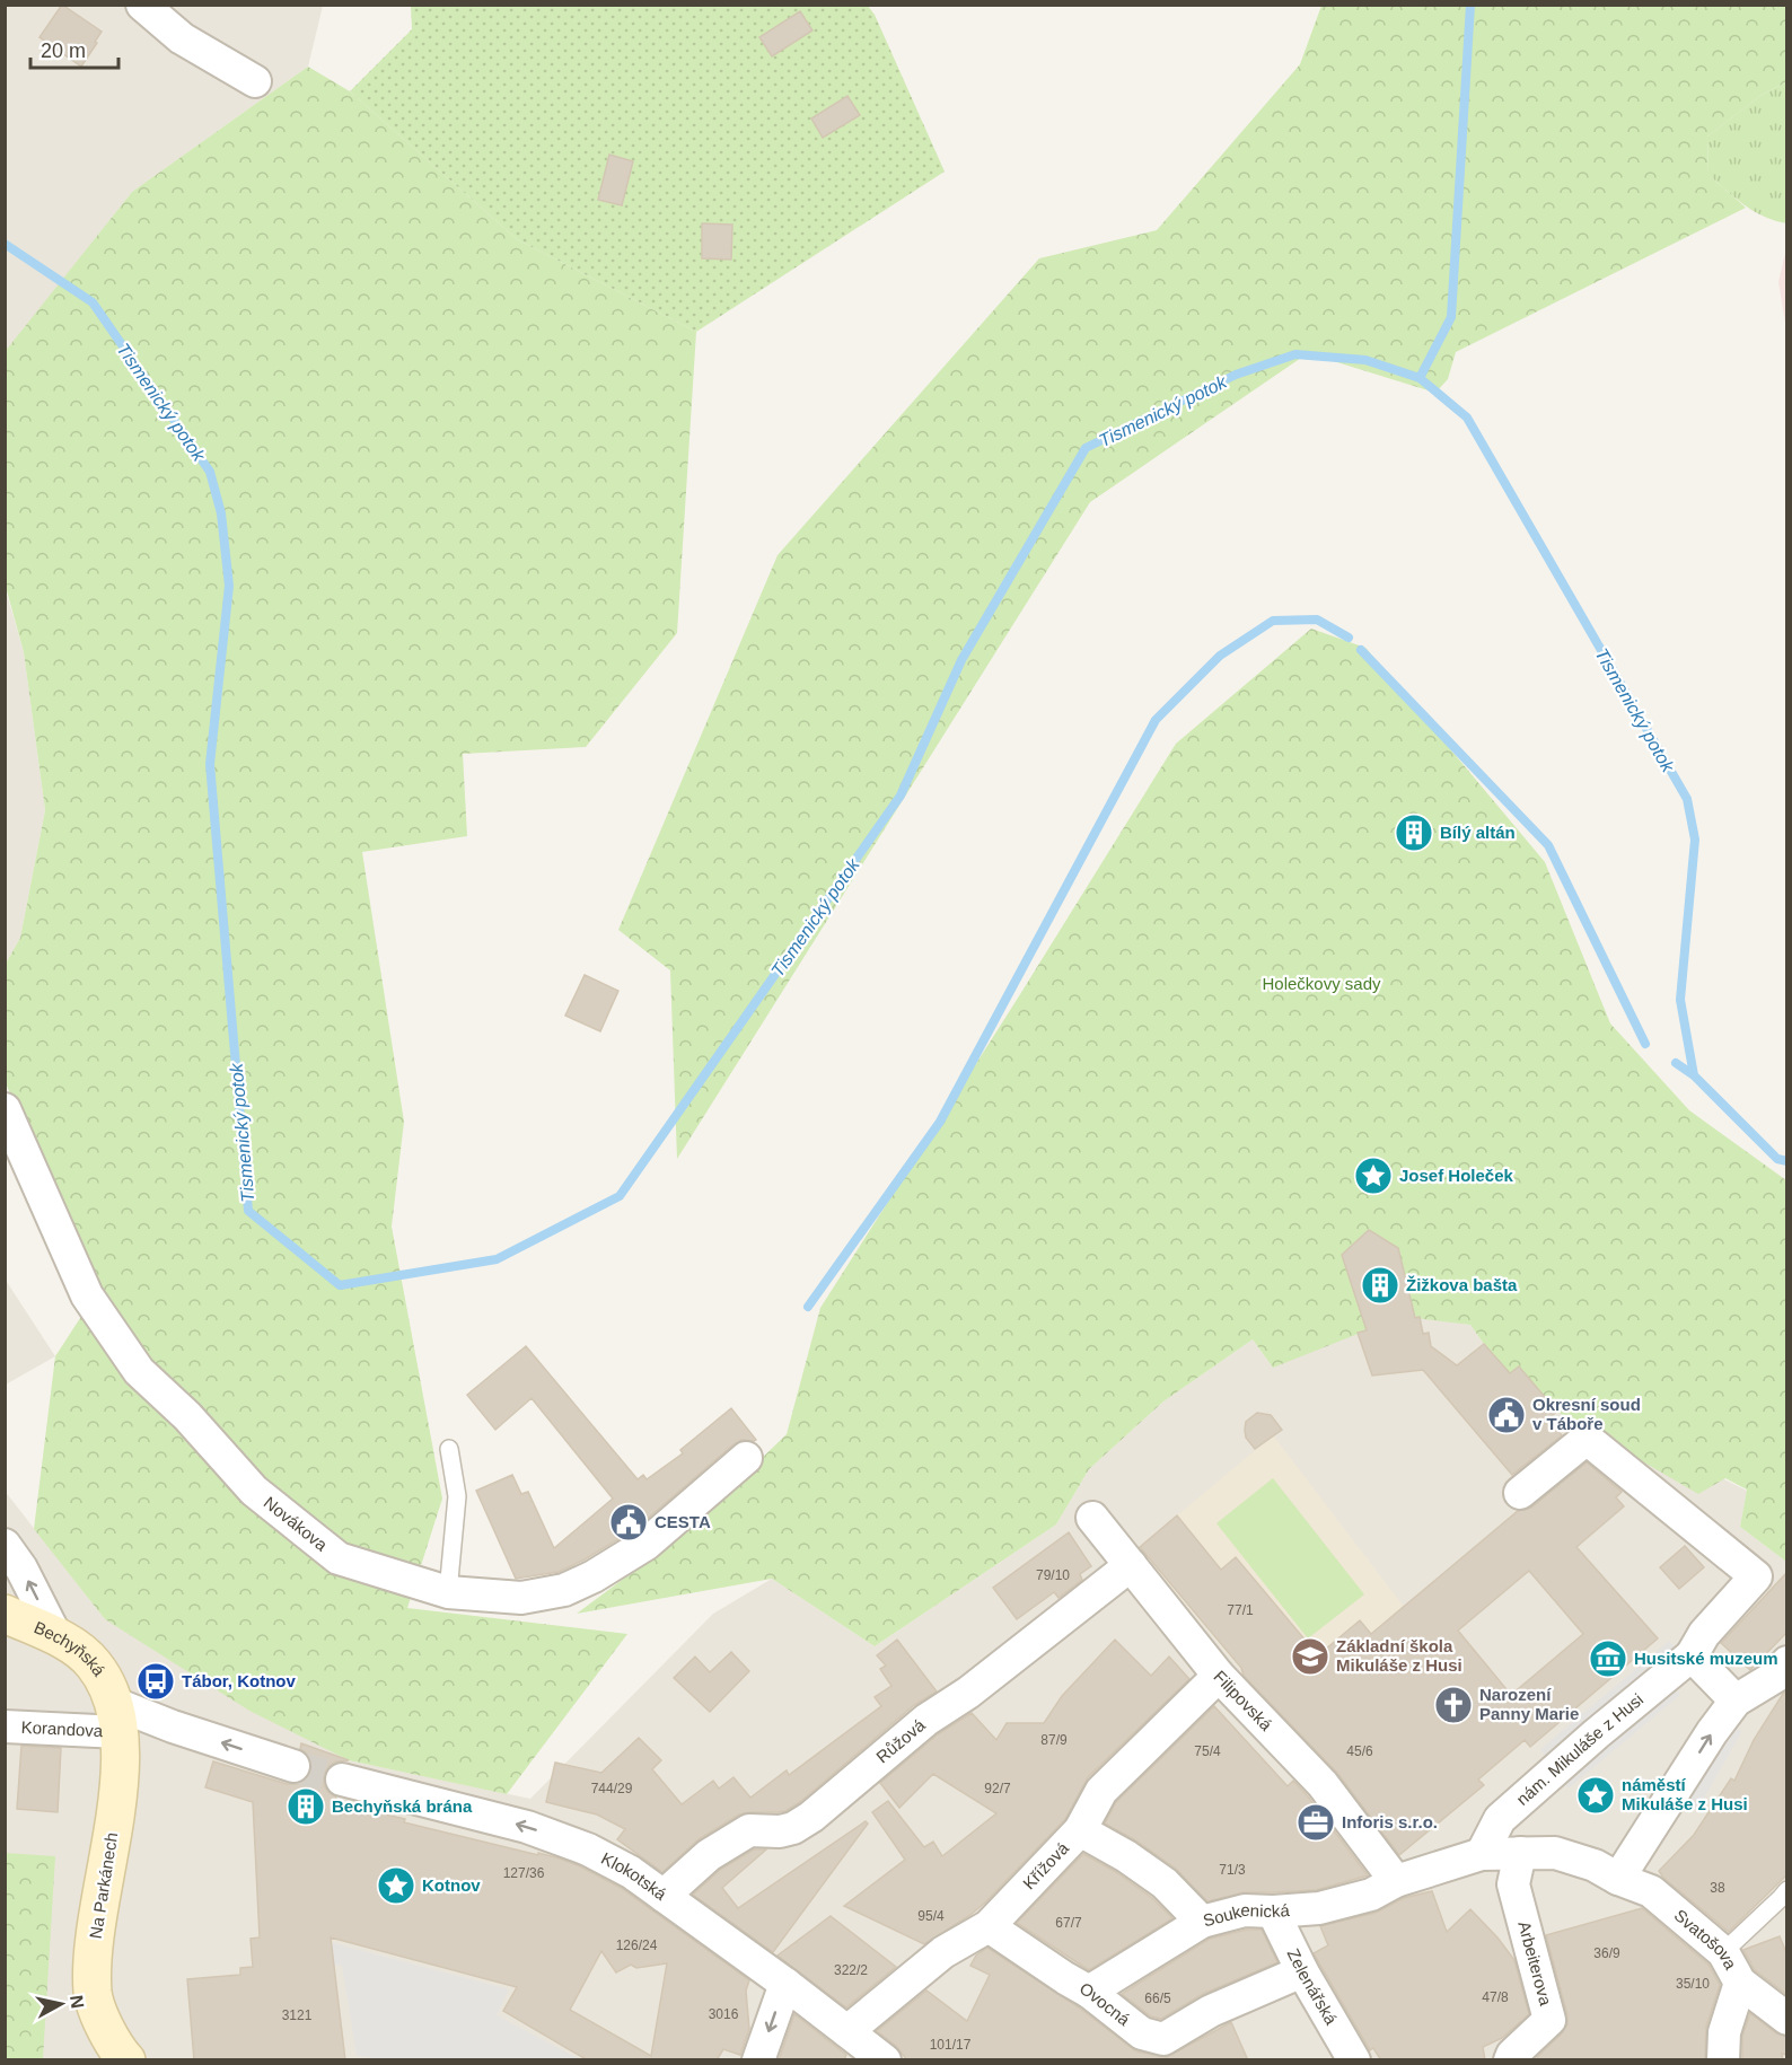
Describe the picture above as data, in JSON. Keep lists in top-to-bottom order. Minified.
{"streets":{"main road":["Bechyňská","Na Parkánech"],"street":["Novákova","Filipovská","Korandova","Růžová","nám. Mikuláše z Husi","Křížová","Klokotská","Soukenická","Svatošova","Arbeiterova","Zelenářská","Ovocná"]},"crossings":[["Bechyňská","Korandova"],["Bechyňská","Na Parkánech"],["Filipovská","Růžová"],["Filipovská","Křížová"],["Filipovská","Soukenická"],["Korandova","Na Parkánech"],["Růžová","Klokotská"],["Křížová","Klokotská"],["Křížová","Ovocná"],["Soukenická","Zelenářská"],["Soukenická","Ovocná"],["Zelenářská","Ovocná"]],"one_way":["Klokotská"],"water":["Tismenický potok"],"parks":["Holečkovy sady"],"places":{"building":["Bílý altán","Žižkova bašta","Bechyňská brána"],"place":["Josef Holeček","náměstí Mikuláše z Husi","Kotnov"],"public building":["Okresní soud v Táboře","CESTA"],"school or university":["Základní škola Mikuláše z Husi"],"museum":["Husitské muzeum"],"bus stop":["Tábor, Kotnov"],"church":["Narození Panny Marie"],"office":["Inforis s.r.o."]},"house_numbers":["79/10","77/1","87/9","75/4","45/6","744/29","92/7","71/3","127/36","38","95/4","67/7","126/24","36/9","322/2","35/10","47/8","66/5","3016","3121","101/17"],"scale_bar":"20 m","north":"right"}
